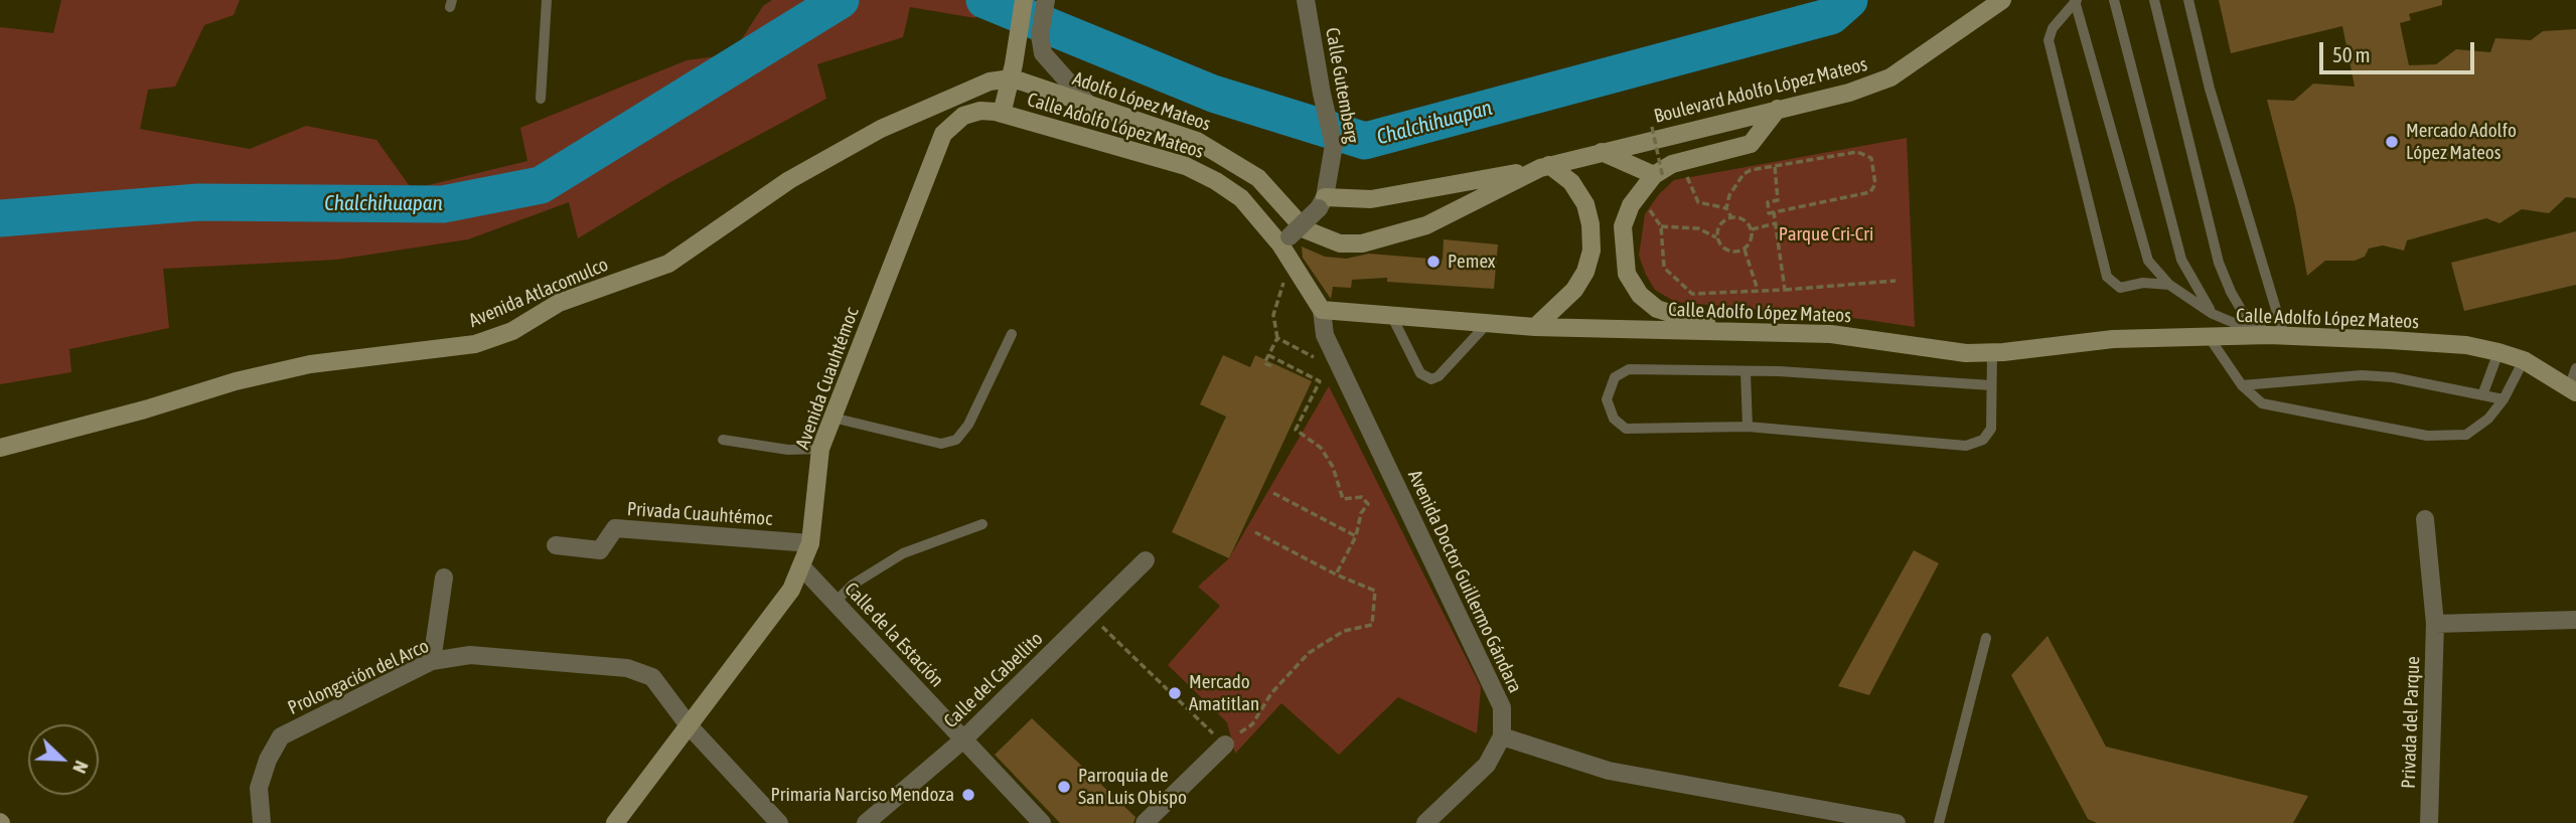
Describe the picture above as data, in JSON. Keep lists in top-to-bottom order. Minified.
{"streets":{"main road":["Boulevard Adolfo López Mateos","Adolfo López Mateos","Calle Adolfo López Mateos","Avenida Atlacomulco","Avenida Cuauhtémoc"],"street":["Calle Gutemberg","Privada Cuauhtémoc","Avenida Doctor Guillermo Gándara","Calle de la Estación","Prolongación del Arco","Calle del Cabellito","Privada del Parque"]},"crossings":[["Boulevard Adolfo López Mateos","Adolfo López Mateos"],["Adolfo López Mateos","Avenida Atlacomulco"],["Calle Adolfo López Mateos","Avenida Cuauhtémoc"],["Calle Adolfo López Mateos","Avenida Doctor Guillermo Gándara"],["Avenida Cuauhtémoc","Privada Cuauhtémoc"],["Avenida Cuauhtémoc","Calle de la Estación"],["Avenida Cuauhtémoc","Prolongación del Arco"],["Calle de la Estación","Calle del Cabellito"]],"water":["Chalchihuapan"],"parks":["Parque Cri-Cri"],"places":["Mercado Adolfo López Mateos","Pemex","Mercado Amatitlan","Parroquia de San Luis Obispo","Primaria Narciso Mendoza"],"scale_bar":"50 m","north":"bottom right"}
